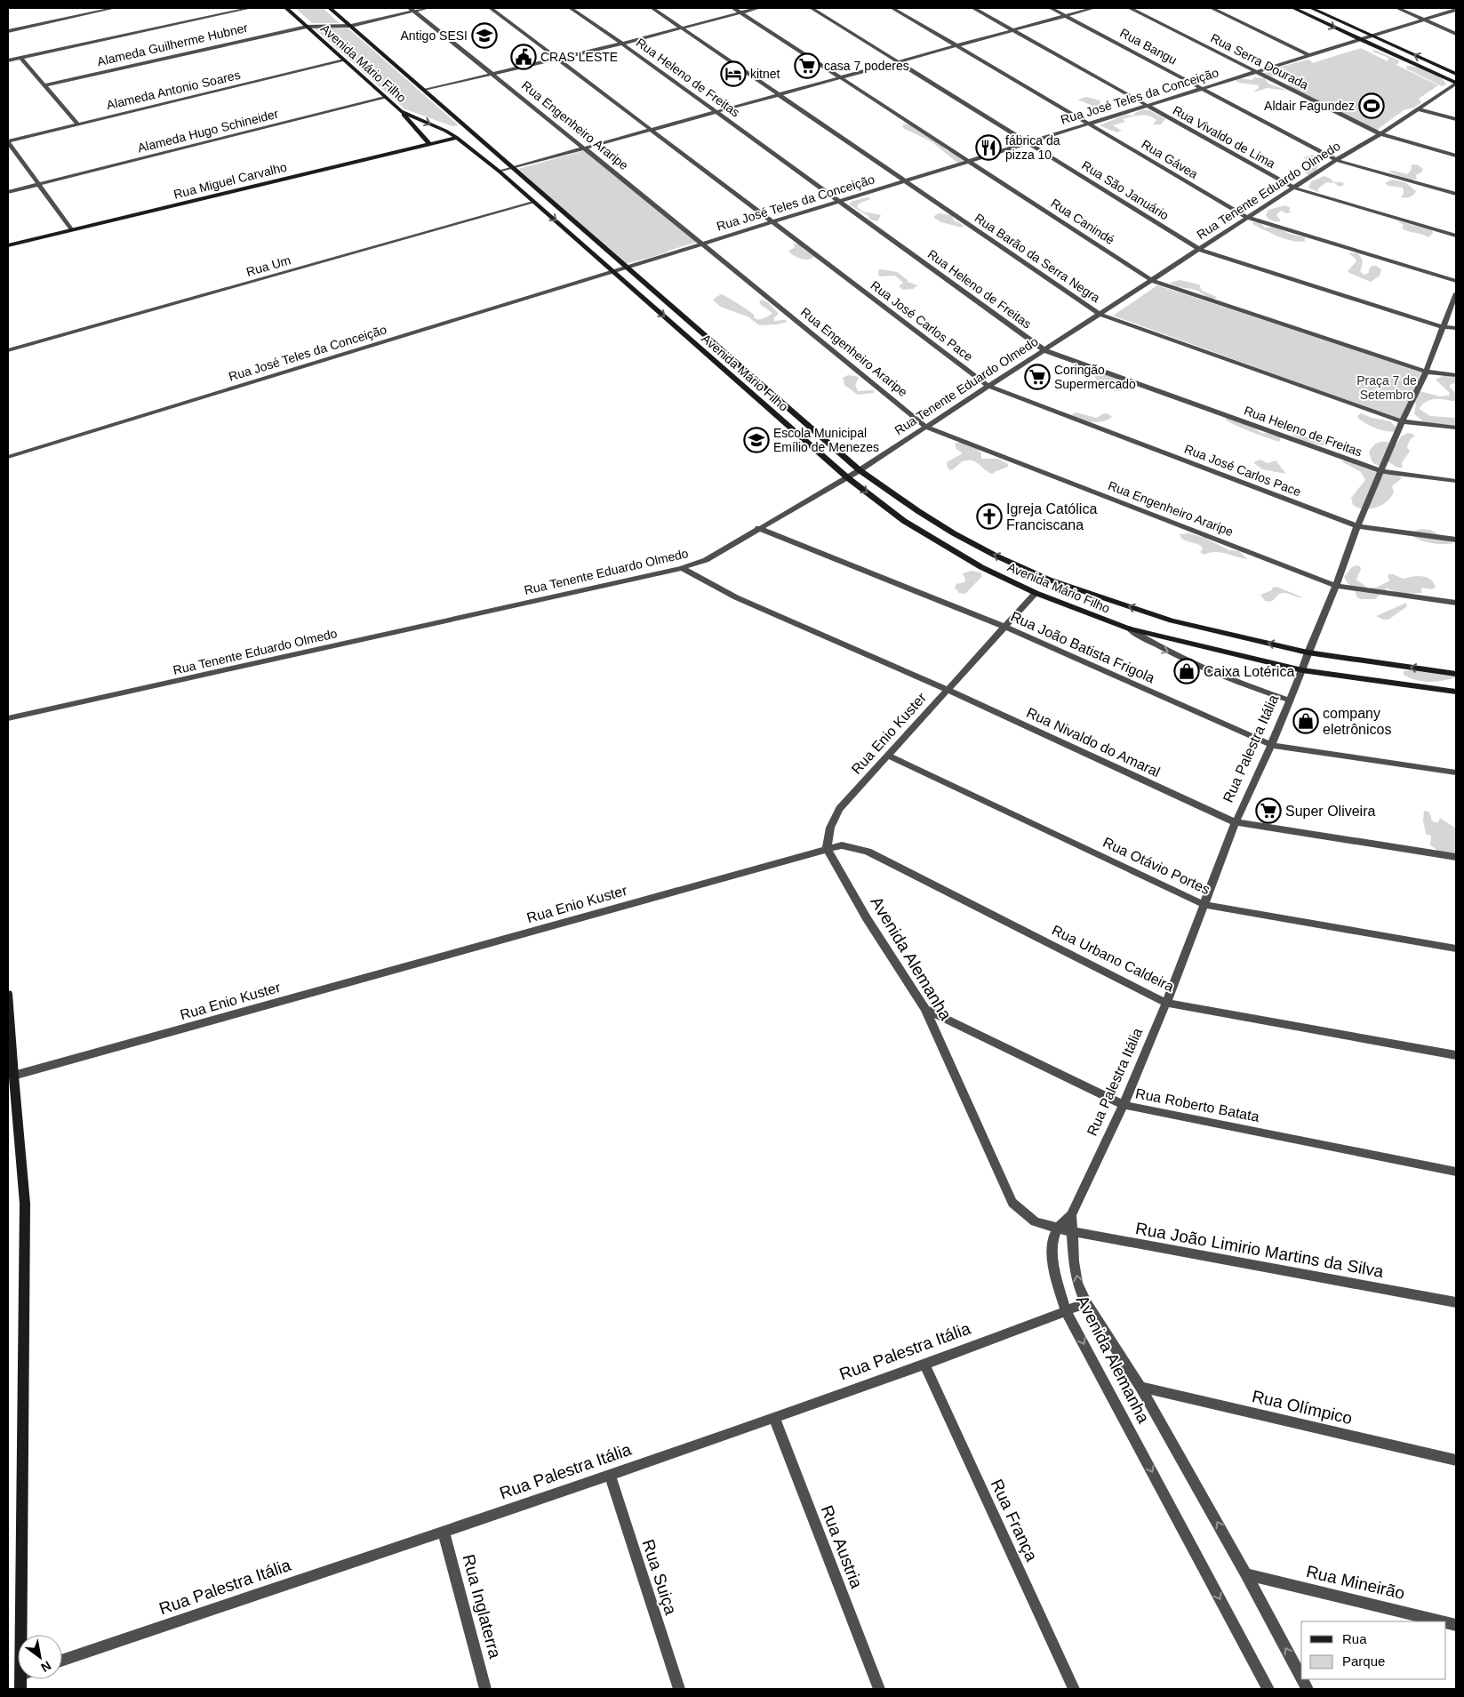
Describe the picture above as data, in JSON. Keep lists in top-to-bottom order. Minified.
{"streets":{"main road":["Avenida Mário Filho","Rua Miguel Carvalho"],"street":["Alameda Guilherme Hubner","Rua Bangu","Rua Serra Dourada","Rua Heleno de Freitas","Alameda Antonio Soares","Rua José Teles da Conceição","Rua Engenheiro Araripe","Alameda Hugo Schineider","Rua Vivaldo de Lima","Rua Gávea","Rua São Januário","Rua Tenente Eduardo Olmedo","Rua Canindé","Rua Barão da Serra Negra","Rua Um","Rua José Carlos Pace","Rua João Batista Frigola","Rua Enio Kuster","Rua Nivaldo do Amaral","Rua Palestra Itália","Rua Otávio Portes","Avenida Alemanha","Rua Urbano Caldeira","Rua Roberto Batata","Rua João Limirio Martins da Silva","Rua Olímpico","Rua França","Rua Austria","Rua Suiça","Rua Mineirão","Rua Inglaterra"]},"crossings":[["Alameda Guilherme Hubner","Avenida Mário Filho"],["Alameda Guilherme Hubner","Rua Engenheiro Araripe"],["Rua Bangu","Rua José Teles da Conceição"],["Rua Bangu","Rua Tenente Eduardo Olmedo"],["Rua Serra Dourada","Rua José Teles da Conceição"],["Rua Serra Dourada","Rua Tenente Eduardo Olmedo"],["Avenida Mário Filho","Alameda Antonio Soares"],["Avenida Mário Filho","Rua José Teles da Conceição"],["Avenida Mário Filho","Alameda Hugo Schineider"],["Avenida Mário Filho","Rua Miguel Carvalho"],["Avenida Mário Filho","Rua Tenente Eduardo Olmedo"],["Avenida Mário Filho","Rua Um"],["Avenida Mário Filho","Rua Enio Kuster"],["Avenida Mário Filho","Rua Palestra Itália"],["Rua Heleno de Freitas","Rua José Teles da Conceição"],["Rua Heleno de Freitas","Rua Tenente Eduardo Olmedo"],["Rua Heleno de Freitas","Rua Palestra Itália"],["Rua José Teles da Conceição","Rua Engenheiro Araripe"],["Rua José Teles da Conceição","Rua Vivaldo de Lima"],["Rua José Teles da Conceição","Rua Gávea"],["Rua José Teles da Conceição","Rua São Januário"],["Rua José Teles da Conceição","Rua Canindé"],["Rua José Teles da Conceição","Rua Barão da Serra Negra"],["Rua José Teles da Conceição","Rua José Carlos Pace"],["Rua Engenheiro Araripe","Rua Tenente Eduardo Olmedo"],["Rua Engenheiro Araripe","Rua Palestra Itália"],["Rua Vivaldo de Lima","Rua Tenente Eduardo Olmedo"],["Rua Gávea","Rua Tenente Eduardo Olmedo"],["Rua São Januário","Rua Tenente Eduardo Olmedo"],["Rua São Januário","Rua Palestra Itália"],["Rua Tenente Eduardo Olmedo","Rua Canindé"],["Rua Tenente Eduardo Olmedo","Rua Barão da Serra Negra"],["Rua Tenente Eduardo Olmedo","Rua José Carlos Pace"],["Rua Tenente Eduardo Olmedo","Rua João Batista Frigola"],["Rua Tenente Eduardo Olmedo","Rua Nivaldo do Amaral"],["Rua Canindé","Rua Palestra Itália"],["Rua Barão da Serra Negra","Rua Palestra Itália"],["Rua José Carlos Pace","Rua Palestra Itália"],["Rua João Batista Frigola","Rua Enio Kuster"],["Rua João Batista Frigola","Rua Palestra Itália"],["Rua Enio Kuster","Rua Nivaldo do Amaral"],["Rua Enio Kuster","Rua Otávio Portes"],["Rua Enio Kuster","Avenida Alemanha"],["Rua Enio Kuster","Rua Urbano Caldeira"],["Rua Nivaldo do Amaral","Rua Palestra Itália"],["Rua Palestra Itália","Rua Otávio Portes"],["Rua Palestra Itália","Avenida Alemanha"],["Rua Palestra Itália","Rua Urbano Caldeira"],["Rua Palestra Itália","Rua Roberto Batata"],["Rua Palestra Itália","Rua João Limirio Martins da Silva"],["Rua Palestra Itália","Rua França"],["Rua Palestra Itália","Rua Austria"],["Rua Palestra Itália","Rua Suiça"],["Rua Palestra Itália","Rua Inglaterra"],["Avenida Alemanha","Rua Urbano Caldeira"],["Avenida Alemanha","Rua Roberto Batata"],["Avenida Alemanha","Rua João Limirio Martins da Silva"],["Avenida Alemanha","Rua Olímpico"],["Avenida Alemanha","Rua Mineirão"]],"parks":["Praça 7 de Setembro"],"places":{"school or university":["Antigo SESI","Escola Municipal Emílio de Menezes"],"public building":["CRAS LESTE"],"supermarket":["casa 7 poderes","Coringão Supermercado","Super Oliveira"],"hotel":["kitnet"],"sports":["Aldair Fagundez"],"restaurant":["fábrica da pizza 10"],"church":["Igreja Católica Franciscana"],"shop":["Caixa Lotérica","company eletrônicos"]},"legend":["Rua","Parque"],"north":"bottom right"}
